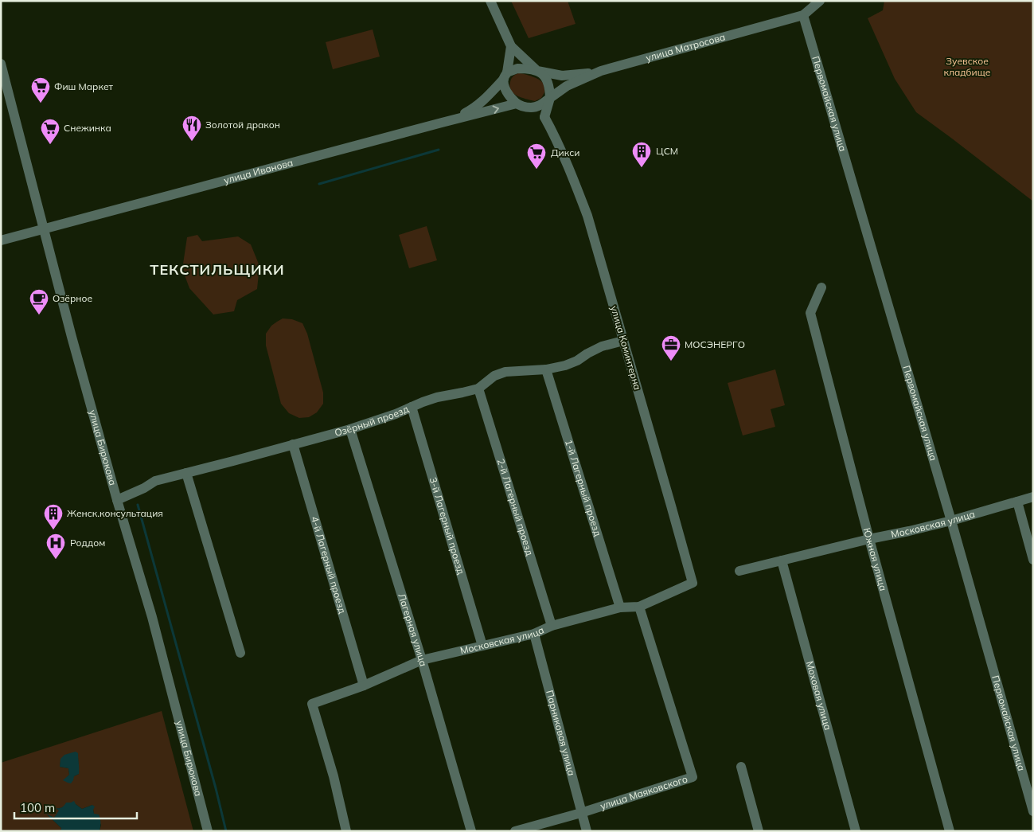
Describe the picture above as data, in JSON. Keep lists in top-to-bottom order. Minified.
{"streets":{"street":["улица Матросова","Первомайская улица","улица Иванова","улица Коминтерна","Озёрный проезд","улица Бирюкова","1-й Лагерный проезд","2-й Лагерный проезд","Московская улица","3-й Лагерный проезд","Южная улица","4-й Лагерный проезд","Лагерная улица","Моховая улица","Парниковая улица","улица Маяковского"]},"crossings":[["улица Матросова","Первомайская улица"],["улица Матросова","улица Иванова"],["Первомайская улица","Московская улица"],["улица Иванова","улица Бирюкова"],["улица Коминтерна","Озёрный проезд"],["улица Коминтерна","Московская улица"],["Озёрный проезд","улица Бирюкова"],["Озёрный проезд","1-й Лагерный проезд"],["Озёрный проезд","2-й Лагерный проезд"],["Озёрный проезд","3-й Лагерный проезд"],["Озёрный проезд","4-й Лагерный проезд"],["Озёрный проезд","Лагерная улица"],["1-й Лагерный проезд","Московская улица"],["2-й Лагерный проезд","Московская улица"],["Московская улица","3-й Лагерный проезд"],["Московская улица","Южная улица"],["Московская улица","4-й Лагерный проезд"],["Московская улица","Лагерная улица"],["Московская улица","Моховая улица"],["Московская улица","Парниковая улица"],["Московская улица","улица Маяковского"],["Парниковая улица","улица Маяковского"]],"districts":["ТЕКСТИЛЬЩИКИ"],"parks":["Зуевское кладбище"],"places":{"supermarket":["Фиш Маркет","Снежинка","Дикси"],"restaurant":["Золотой дракон"],"building":["ЦСМ","Женск.консультация"],"cafe":["Озёрное"],"office":["МОСЭНЕРГО"],"hospital":["Роддом"]},"scale_bar":"100 m"}
